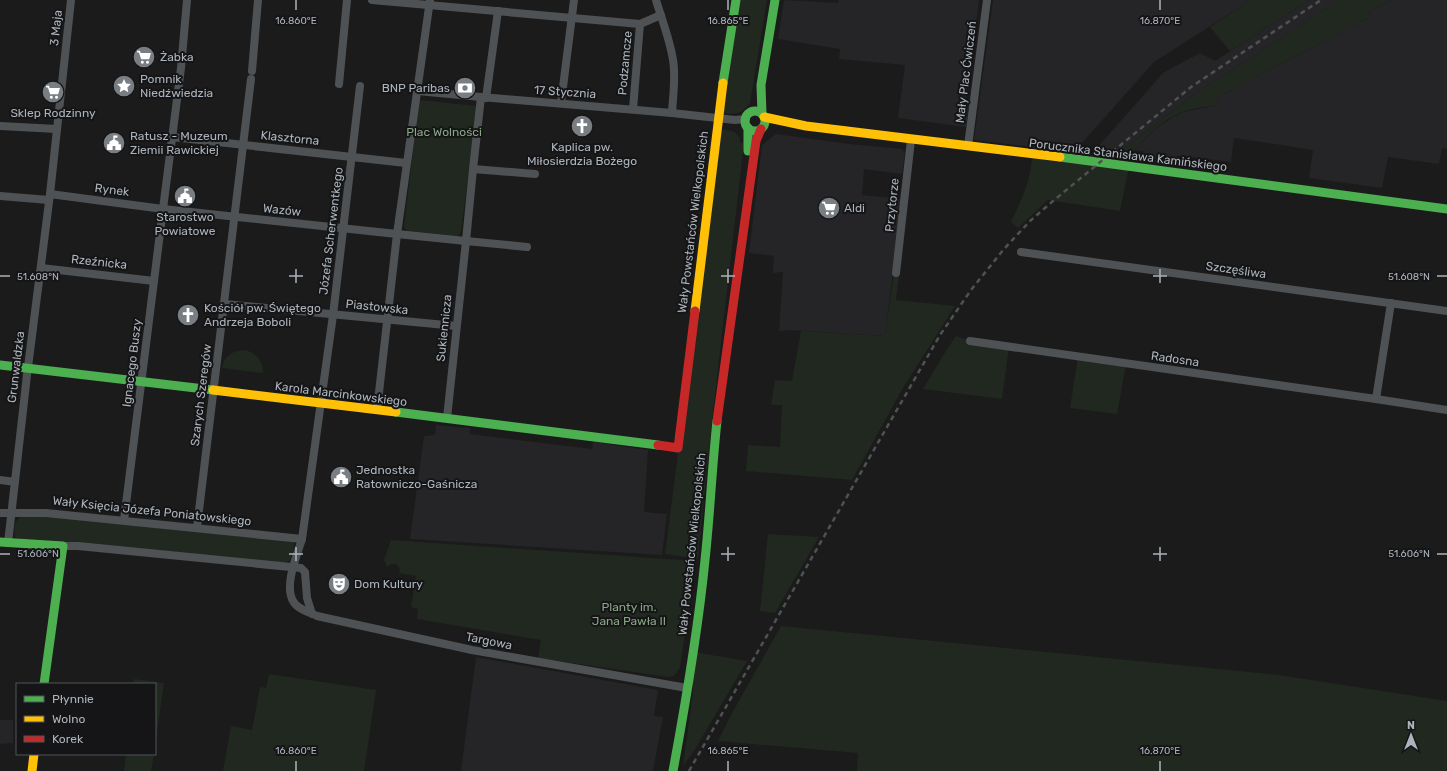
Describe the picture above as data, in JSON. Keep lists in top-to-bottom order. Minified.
{"streets":{"street":["3 Maja","Podzamcze","Mały Plac Ćwiczeń","17 Stycznia","Klasztorna","Porucznika Stanisława Kamińskiego","Rynek","Przytorze","Wazów","Wały Powstańców Wielkopolskich","Józefa Scherwentkego","Rzeźnicka","Szczęśliwa","Piastowska","Sukiennicza","Radosna","Ignacego Buszy","Grunwaldzka","Karola Marcinkowskiego","Szarych Szeregów","Wały Księcia Józefa Poniatowskiego","Targowa"]},"crossings":[["Podzamcze","17 Stycznia"],["Mały Plac Ćwiczeń","Porucznika Stanisława Kamińskiego"],["17 Stycznia","Wały Powstańców Wielkopolskich"],["Klasztorna","Józefa Scherwentkego"],["Klasztorna","Szarych Szeregów"],["Porucznika Stanisława Kamińskiego","Przytorze"],["Porucznika Stanisława Kamińskiego","Wały Powstańców Wielkopolskich"],["Rynek","Wazów"],["Rynek","Ignacego Buszy"],["Rynek","Grunwaldzka"],["Wazów","Józefa Scherwentkego"],["Wazów","Ignacego Buszy"],["Wazów","Szarych Szeregów"],["Wały Powstańców Wielkopolskich","Karola Marcinkowskiego"],["Wały Powstańców Wielkopolskich","Targowa"],["Józefa Scherwentkego","Piastowska"],["Józefa Scherwentkego","Karola Marcinkowskiego"],["Józefa Scherwentkego","Wały Księcia Józefa Poniatowskiego"],["Józefa Scherwentkego","Targowa"],["Rzeźnicka","Ignacego Buszy"],["Rzeźnicka","Grunwaldzka"],["Piastowska","Sukiennicza"],["Piastowska","Szarych Szeregów"],["Sukiennicza","Karola Marcinkowskiego"],["Ignacego Buszy","Karola Marcinkowskiego"],["Ignacego Buszy","Wały Księcia Józefa Poniatowskiego"],["Grunwaldzka","Karola Marcinkowskiego"],["Grunwaldzka","Wały Księcia Józefa Poniatowskiego"],["Karola Marcinkowskiego","Szarych Szeregów"],["Szarych Szeregów","Wały Księcia Józefa Poniatowskiego"]],"parks":["Plac Wolności","Planty im. Jana Pawła II"],"places":{"supermarket":["Żabka","Sklep Rodzinny","Aldi"],"place":["Pomnik Niedźwiedzia"],"bank":["BNP Paribas"],"church":["Kaplica pw. Miłosierdzia Bożego","Kościół pw. Świętego Andrzeja Boboli"],"public building":["Ratusz - Muzeum Ziemii Rawickiej","Starostwo Powiatowe","Jednostka Ratowniczo-Gaśnicza"],"theatre":["Dom Kultury"]},"legend":["Płynnie","Wolno","Korek"],"north":"top","coordinates":["16.860°E","16.865°E","16.870°E","51.608°N","51.606°N"]}
